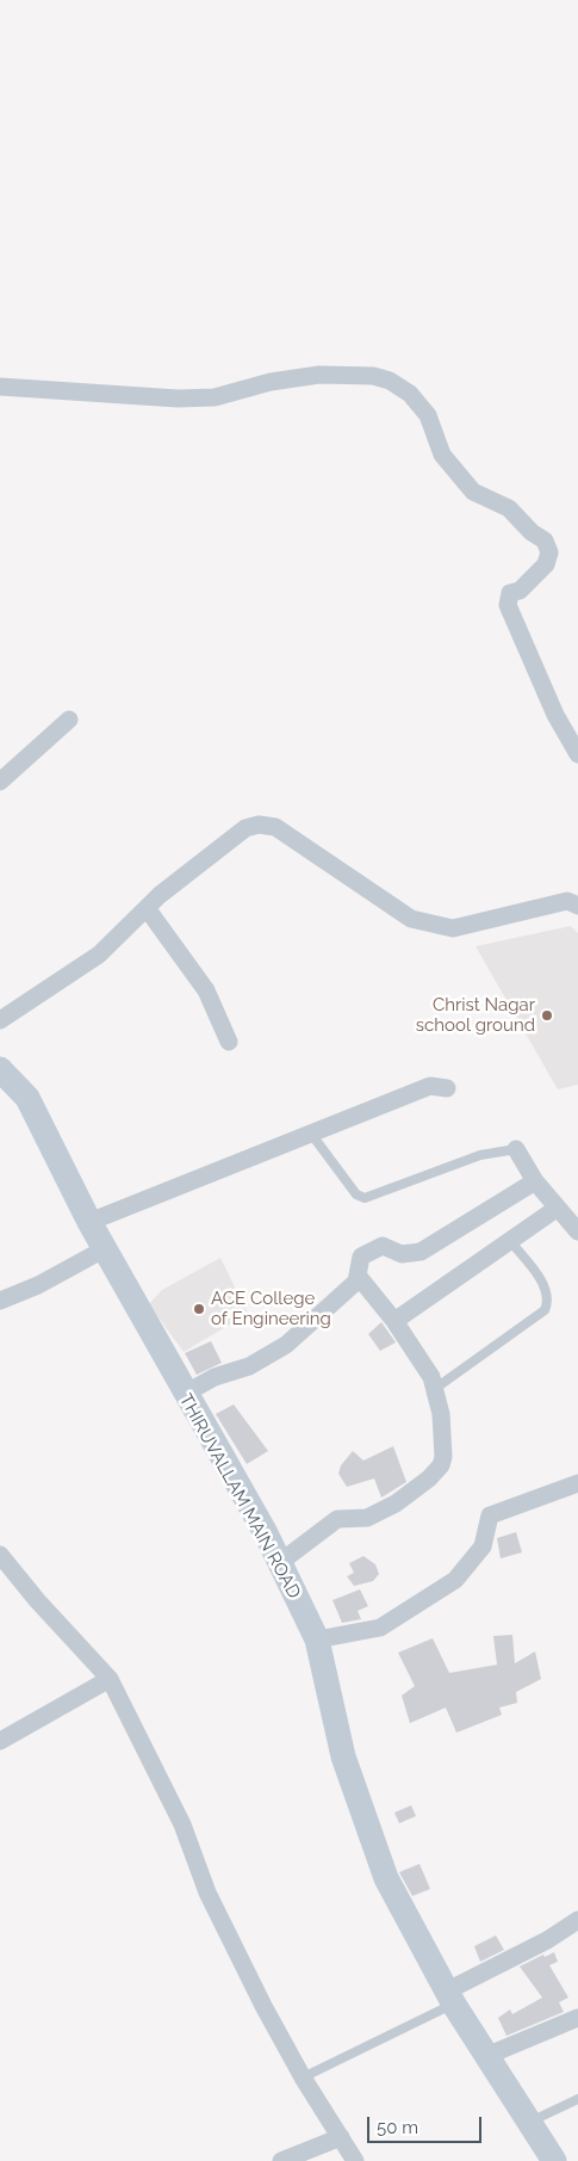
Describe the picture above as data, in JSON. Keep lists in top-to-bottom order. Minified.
{"streets":{"main road":["THIRUVALLAM MAIN ROAD"]},"places":["Christ Nagar school ground","ACE College of Engineering"],"scale_bar":"50 m"}
